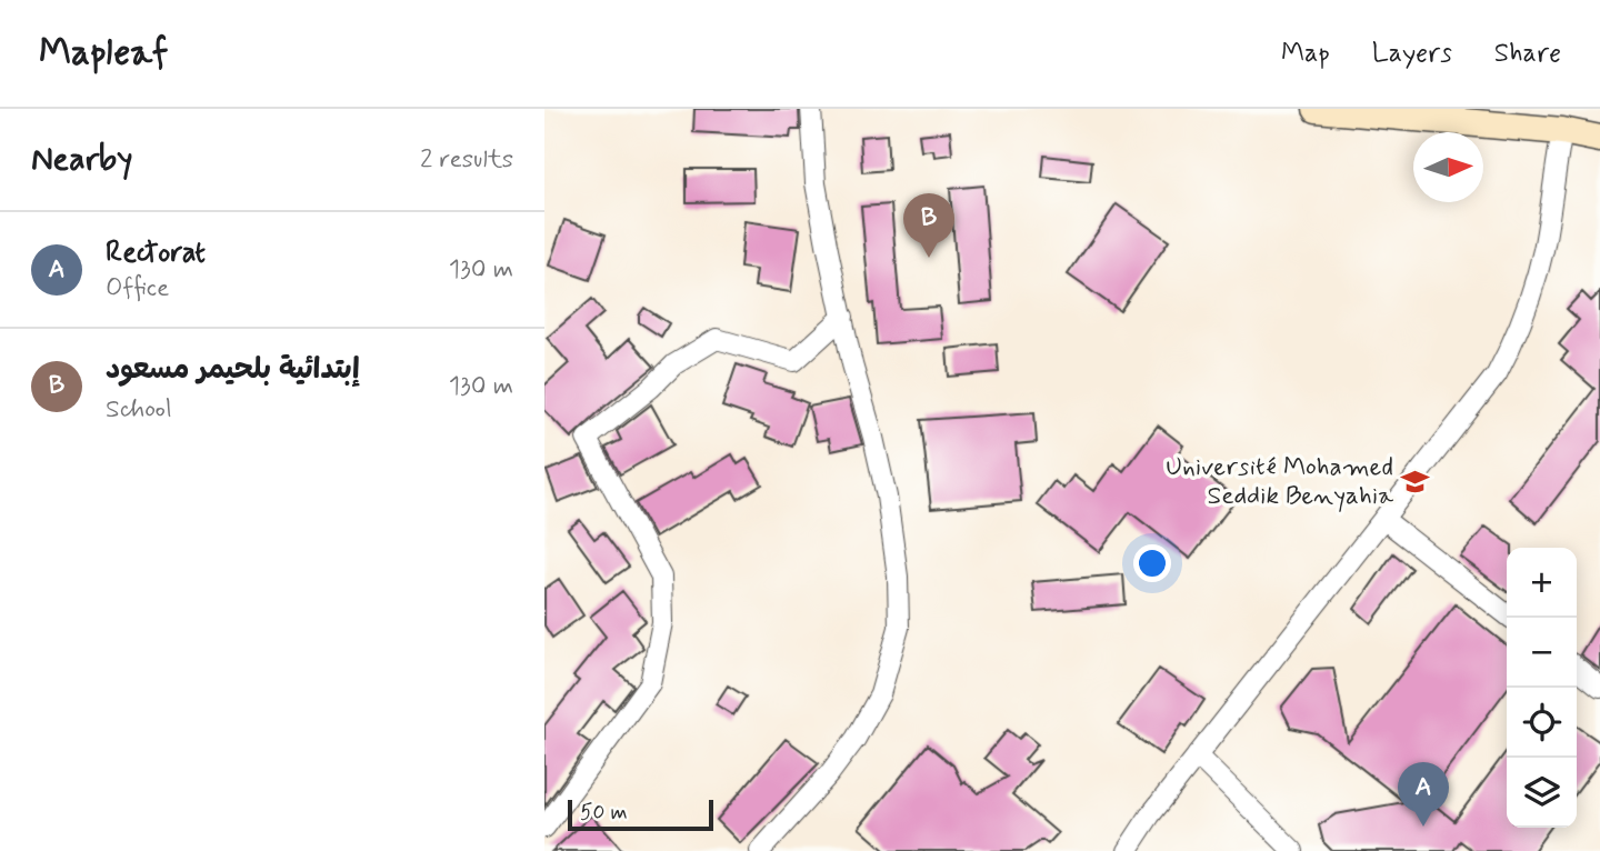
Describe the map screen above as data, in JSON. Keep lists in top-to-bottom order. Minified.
{"places":{"school or university":["Université Mohamed Seddik Benyahia"]},"scale_bar":"50 m","north":"right","page":{"header":"Mapleaf","nav":["Map","Layers","Share"],"heading":["Nearby","2 results"],"pins":["B","A"],"list":[{"mark":"A","name":"Rectorat","note":"Office","value":"130 m"},{"mark":"B","name":"إبتدائية بلحيمر مسعود","note":"School","value":"130 m"}],"map_buttons":["+","−"],"scale":"50 m"}}
